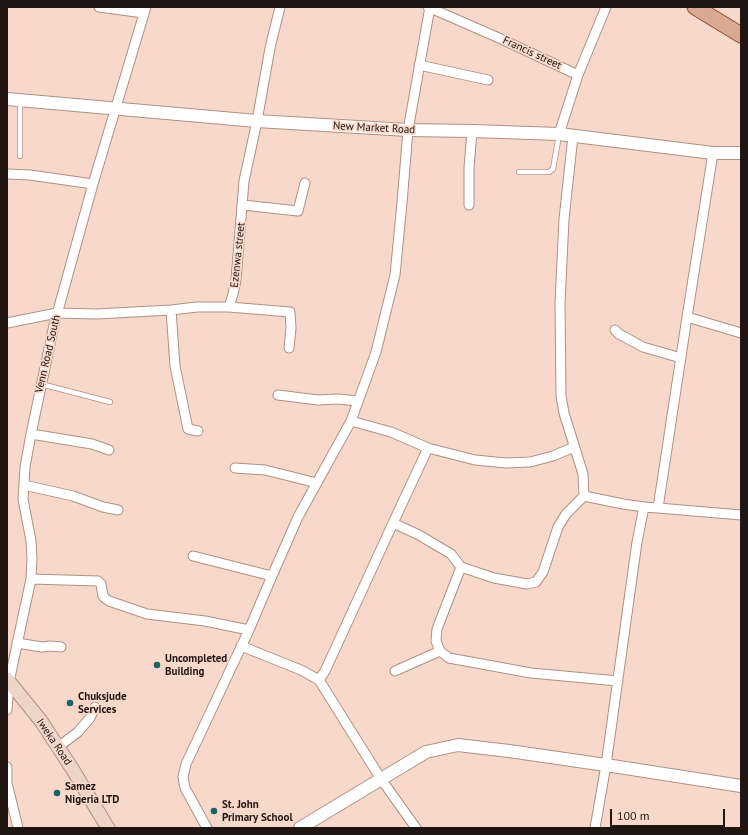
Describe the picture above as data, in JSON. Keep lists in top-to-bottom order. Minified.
{"streets":{"main road":["Iweka Road"],"street":["Francis street","New Market Road","Ezenwa street","Venn Road South"]},"crossings":[["New Market Road","Ezenwa street"],["New Market Road","Venn Road South"],["Venn Road South","Iweka Road"]],"places":["Uncompleted Building","Chuksjude Services","Samez Nigeria LTD","St. John Primary School"],"scale_bar":"100 m"}
